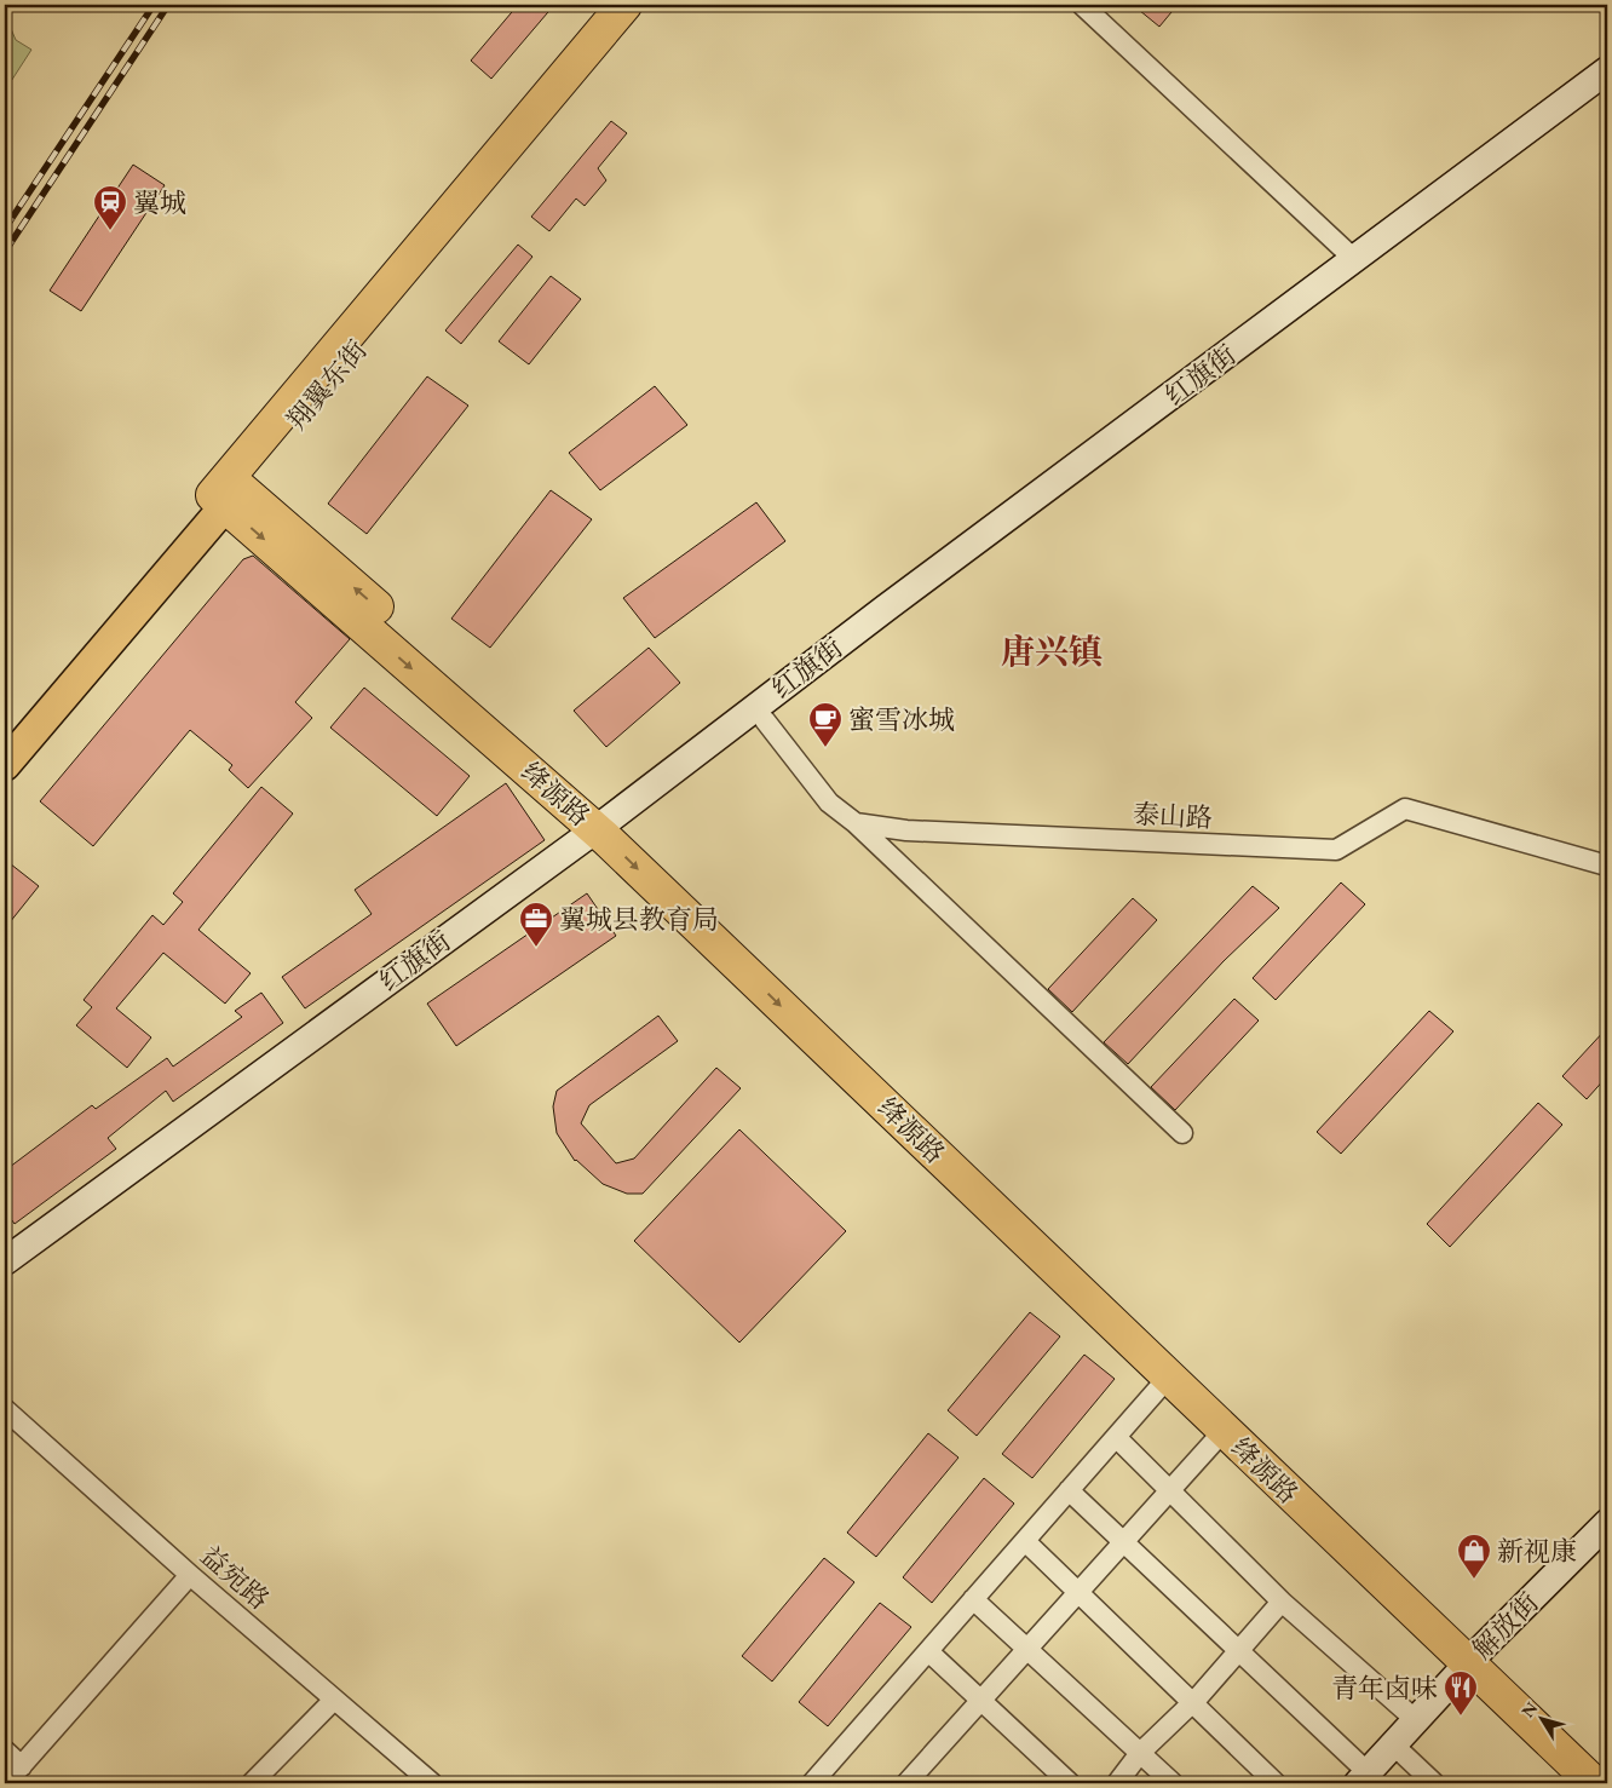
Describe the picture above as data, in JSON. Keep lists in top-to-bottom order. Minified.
{"streets":{"highway":["翔翼东街","绛源路"],"main road":["红旗街","解放街"],"street":["泰山路","益宛路"]},"crossings":[["红旗街","绛源路"],["红旗街","泰山路"],["翔翼东街","绛源路"],["绛源路","解放街"]],"districts":["唐兴镇"],"places":{"station":["翼城"],"cafe":["蜜雪冰城"],"office":["翼城县教育局"],"shop":["新视康"],"restaurant":["青年卤味"]},"north":"top left"}
